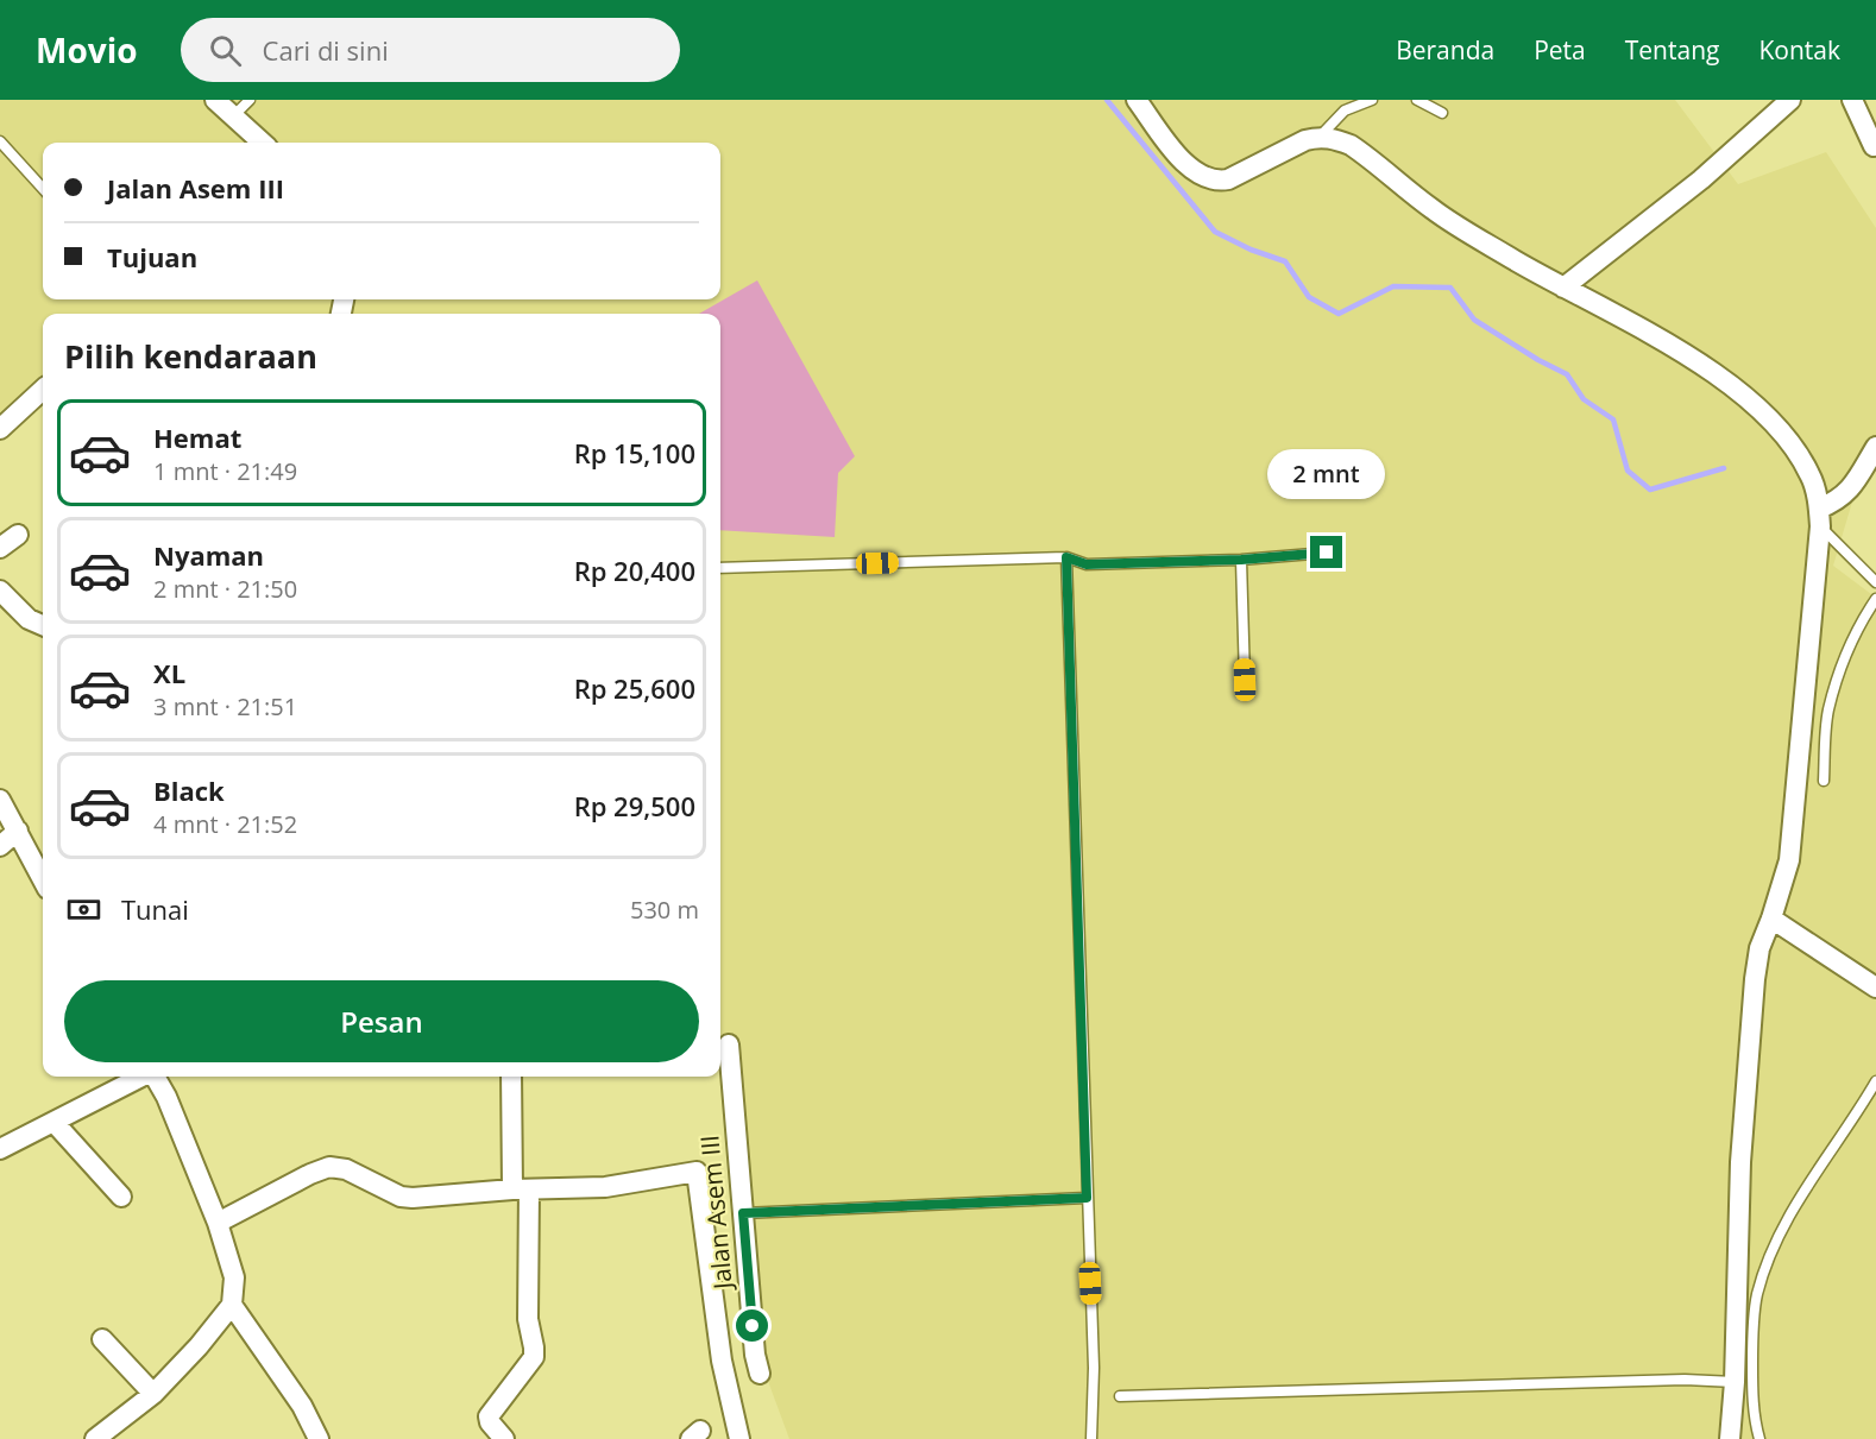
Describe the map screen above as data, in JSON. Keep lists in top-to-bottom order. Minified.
{"streets":{"street":["Jalan Asem III"]},"page":{"header":"Movio","search":"Cari di sini","nav":["Beranda","Peta","Tentang","Kontak"],"banner":["Jalan Asem III","Tujuan"],"heading":"Pilih kendaraan","list":[{"name":"Hemat","note":"1 mnt · 21:49","value":"Rp 15,100"},{"name":"Nyaman","note":"2 mnt · 21:50","value":"Rp 20,400"},{"name":"XL","note":"3 mnt · 21:51","value":"Rp 25,600"},{"name":"Black","note":"4 mnt · 21:52","value":"Rp 29,500"}],"bubble":"2 mnt","pay":["Tunai","530 m"],"buttons":"Pesan"}}
